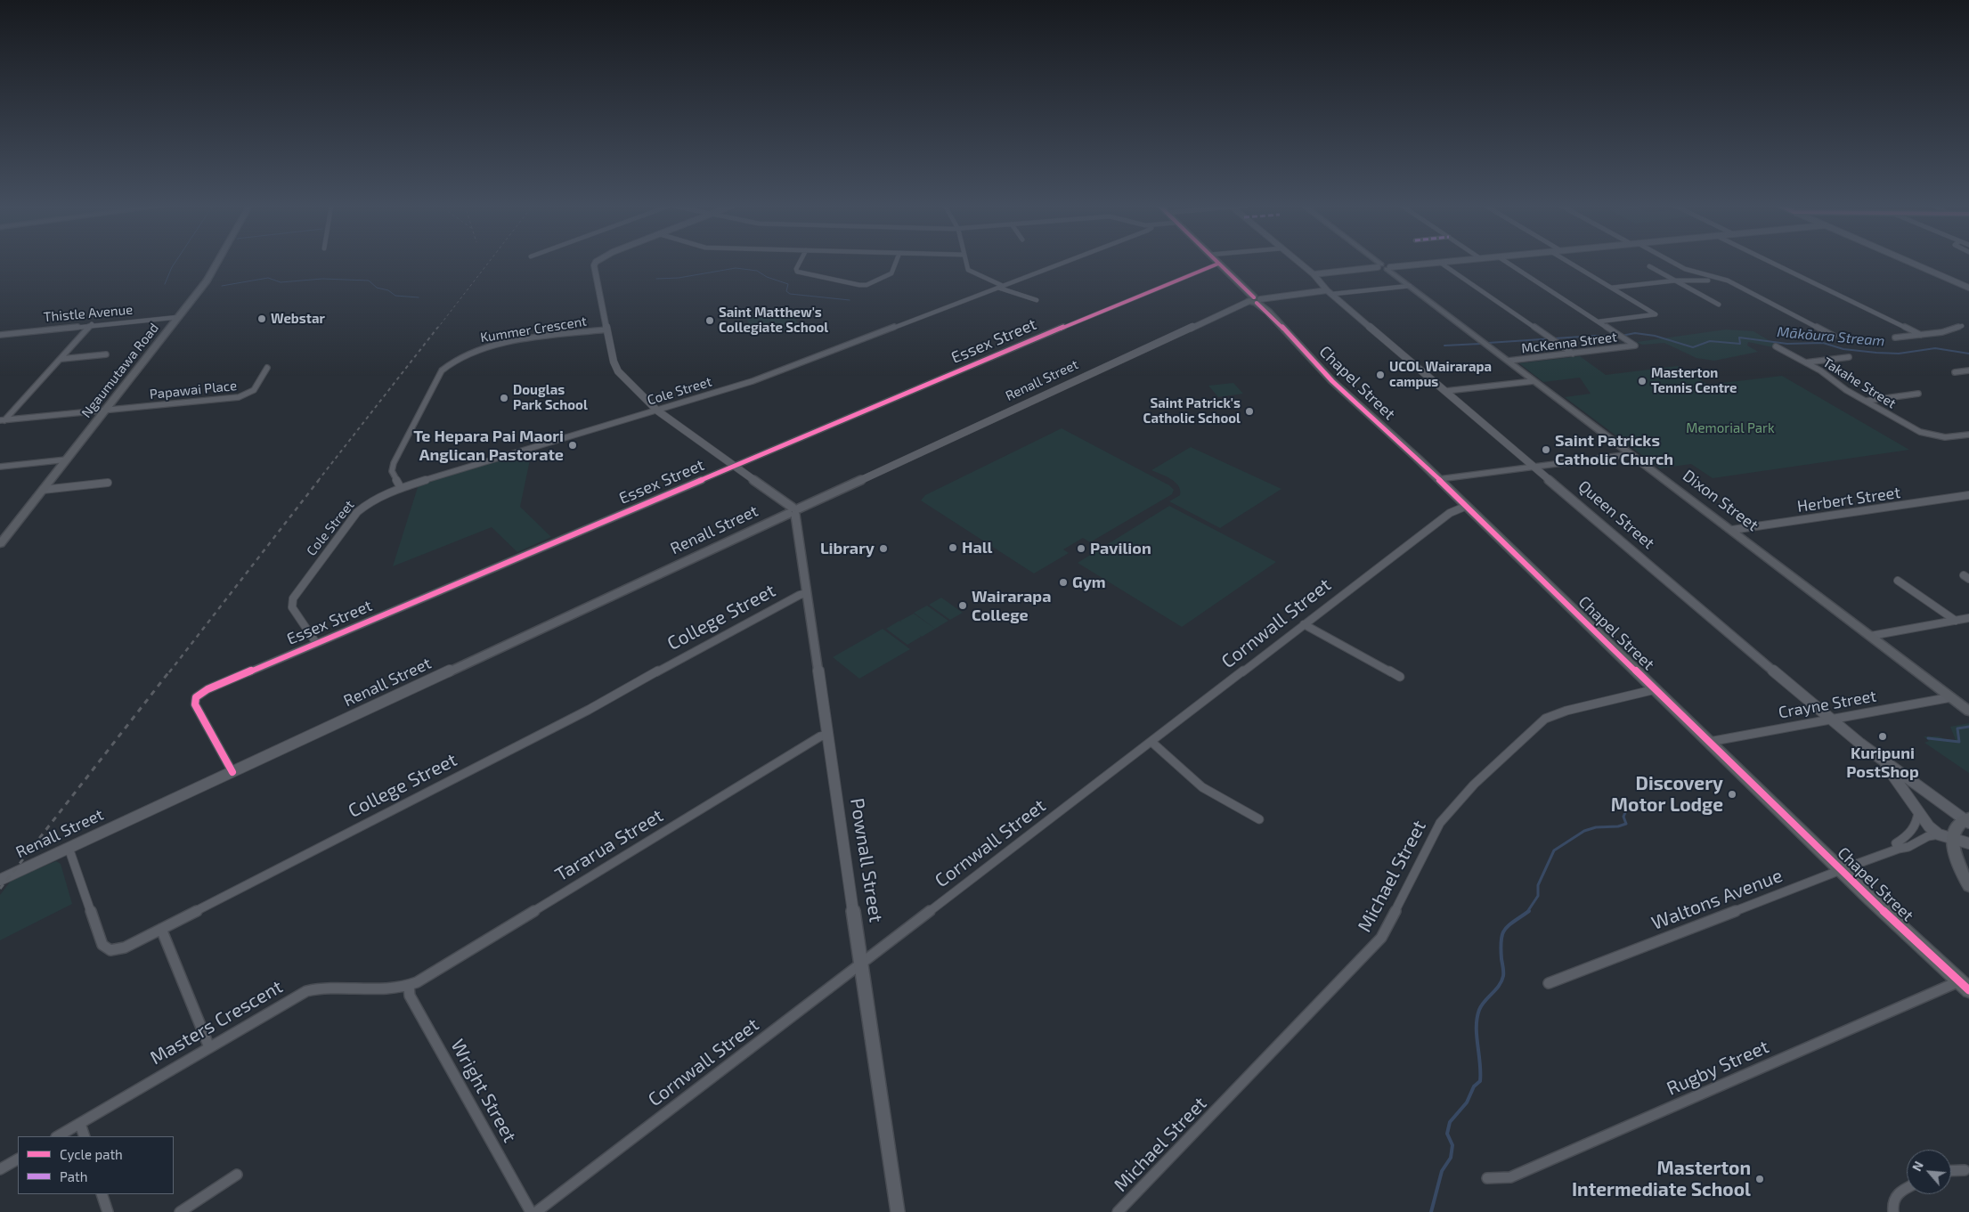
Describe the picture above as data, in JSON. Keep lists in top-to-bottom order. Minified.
{"streets":{"highway":["Chapel Street"],"main road":["Ngaumutawa Road","Dixon Street"],"street":["Thistle Avenue","Kummer Crescent","Essex Street","McKenna Street","Renall Street","Takahe Street","Papawai Place","Cole Street","Herbert Street","Queen Street","College Street","Cornwall Street","Crayne Street","Tararua Street","Pownall Street","Michael Street","Waltons Avenue","Masters Crescent","Rugby Street","Wright Street"]},"crossings":[["Thistle Avenue","Ngaumutawa Road"],["Kummer Crescent","Cole Street"],["Essex Street","Renall Street"],["Essex Street","Chapel Street"],["Essex Street","Cole Street"],["McKenna Street","Dixon Street"],["Ngaumutawa Road","Papawai Place"],["Renall Street","Chapel Street"],["Renall Street","Queen Street"],["Renall Street","College Street"],["Renall Street","Pownall Street"],["Chapel Street","Cornwall Street"],["Chapel Street","Crayne Street"],["Chapel Street","Michael Street"],["Chapel Street","Waltons Avenue"],["Chapel Street","Rugby Street"],["Herbert Street","Dixon Street"],["Dixon Street","Crayne Street"],["Queen Street","Crayne Street"],["Queen Street","Waltons Avenue"],["College Street","Pownall Street"],["Cornwall Street","Pownall Street"],["Tararua Street","Pownall Street"],["Tararua Street","Masters Crescent"],["Tararua Street","Wright Street"],["Masters Crescent","Wright Street"]],"water":["Mākōura Stream"],"parks":["Memorial Park"],"places":["Webstar","Saint Matthew's Collegiate School","UCOL Wairarapa campus","Masterton Tennis Centre","Douglas Park School","Saint Patrick's Catholic School","Te Hepara Pai Maori Anglican Pastorate","Saint Patricks Catholic Church","Hall","Library","Pavilion","Gym","Wairarapa College","Kuripuni PostShop","Discovery Motor Lodge","Masterton Intermediate School"],"legend":["Cycle path","Path"],"north":"top left"}
